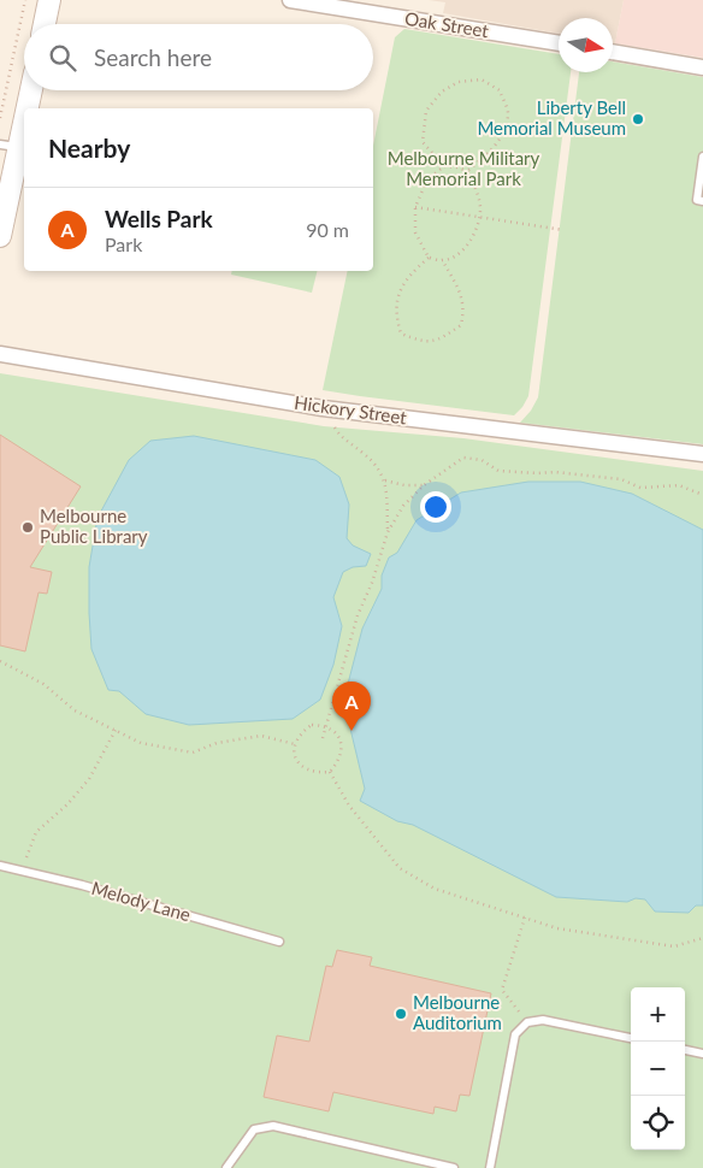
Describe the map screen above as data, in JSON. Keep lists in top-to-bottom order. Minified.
{"streets":{"street":["Oak Street","Hickory Street"],"lane":["Melody Lane"]},"parks":["Melbourne Military Memorial Park"],"places":["Liberty Bell Memorial Museum","Melbourne Public Library","Melbourne Auditorium"],"north":"right","page":{"search":"Search here","heading":"Nearby","list":[{"mark":"A","name":"Wells Park","note":"Park","value":"90 m"}],"pins":"A","map_buttons":["+","−"]}}
